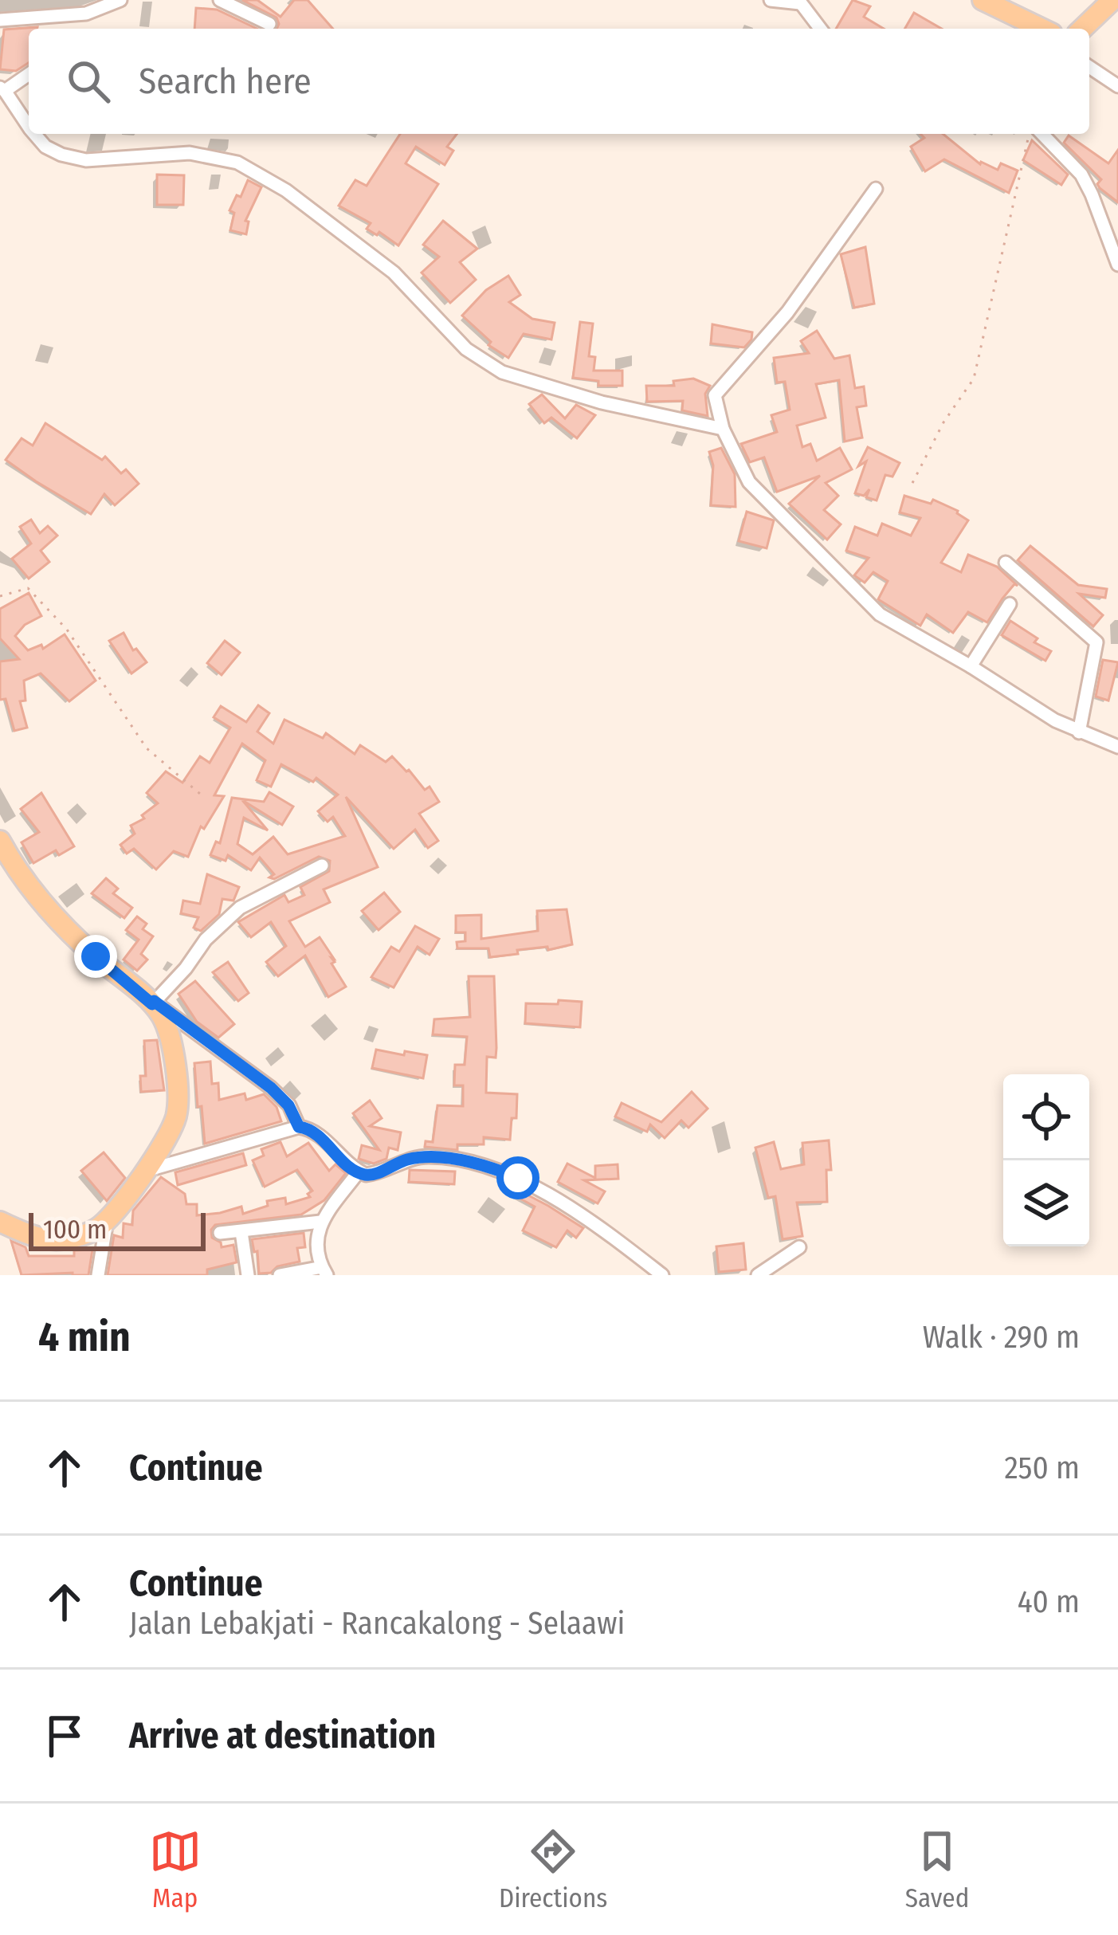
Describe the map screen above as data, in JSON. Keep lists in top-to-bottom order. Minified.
{"scale_bar":"100 m","page":{"search":"Search here","scale":"100 m","heading":["4 min","Walk · 290 m"],"list":[["Continue","250 m"],["Continue","Jalan Lebakjati - Rancakalong - Selaawi","40 m"],"Arrive at destination"],"nav":["Map","Directions","Saved"]}}
